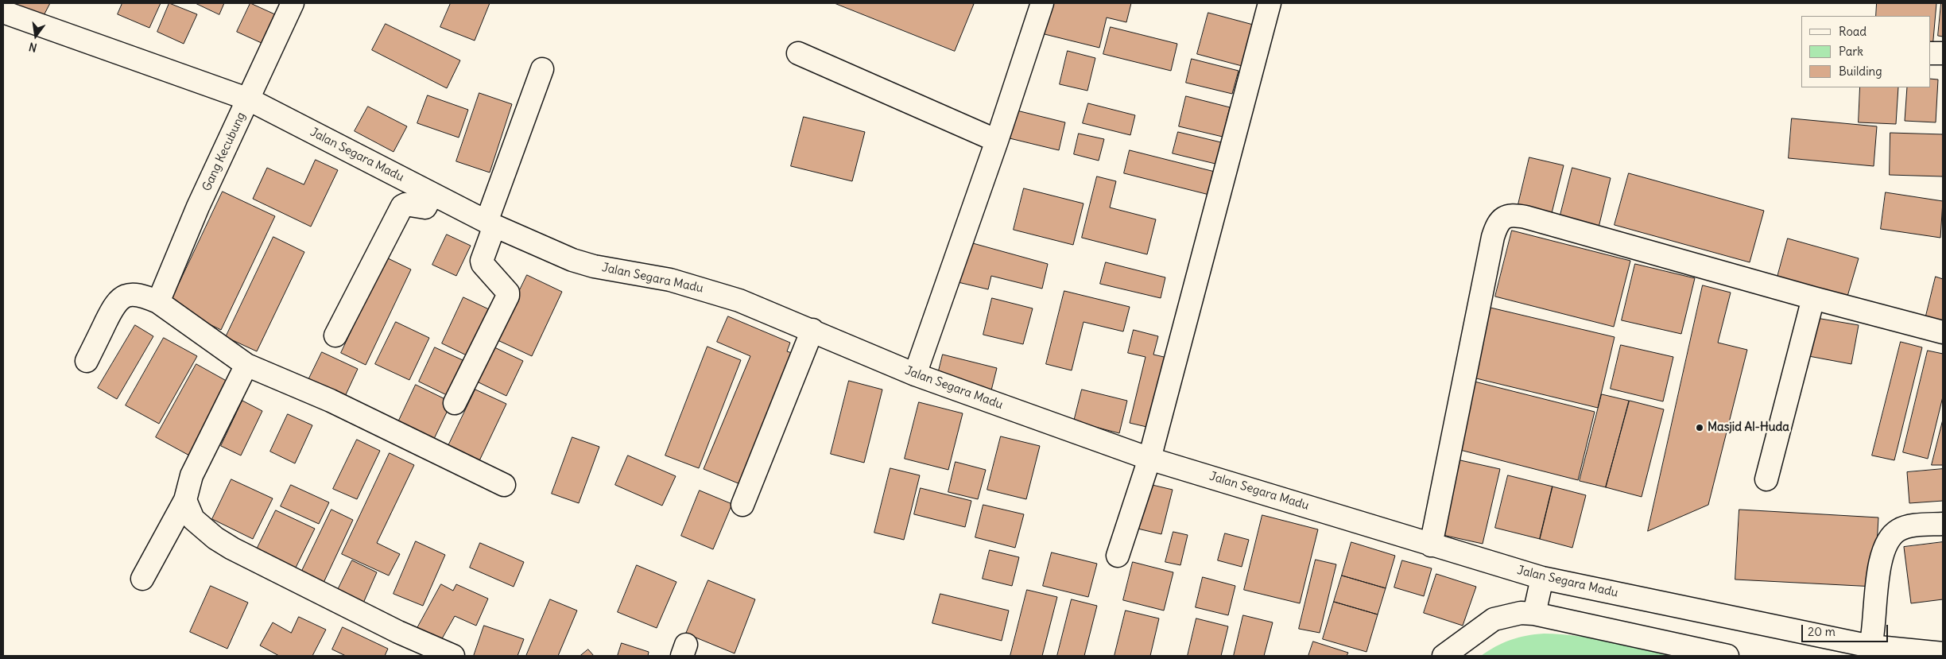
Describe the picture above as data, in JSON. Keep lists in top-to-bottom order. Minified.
{"streets":{"street":["Gang Kecubung","Jalan Segara Madu"]},"crossings":[["Gang Kecubung","Jalan Segara Madu"]],"places":["Masjid Al-Huda"],"legend":["Road","Park","Building"],"scale_bar":"20 m","north":"bottom"}
